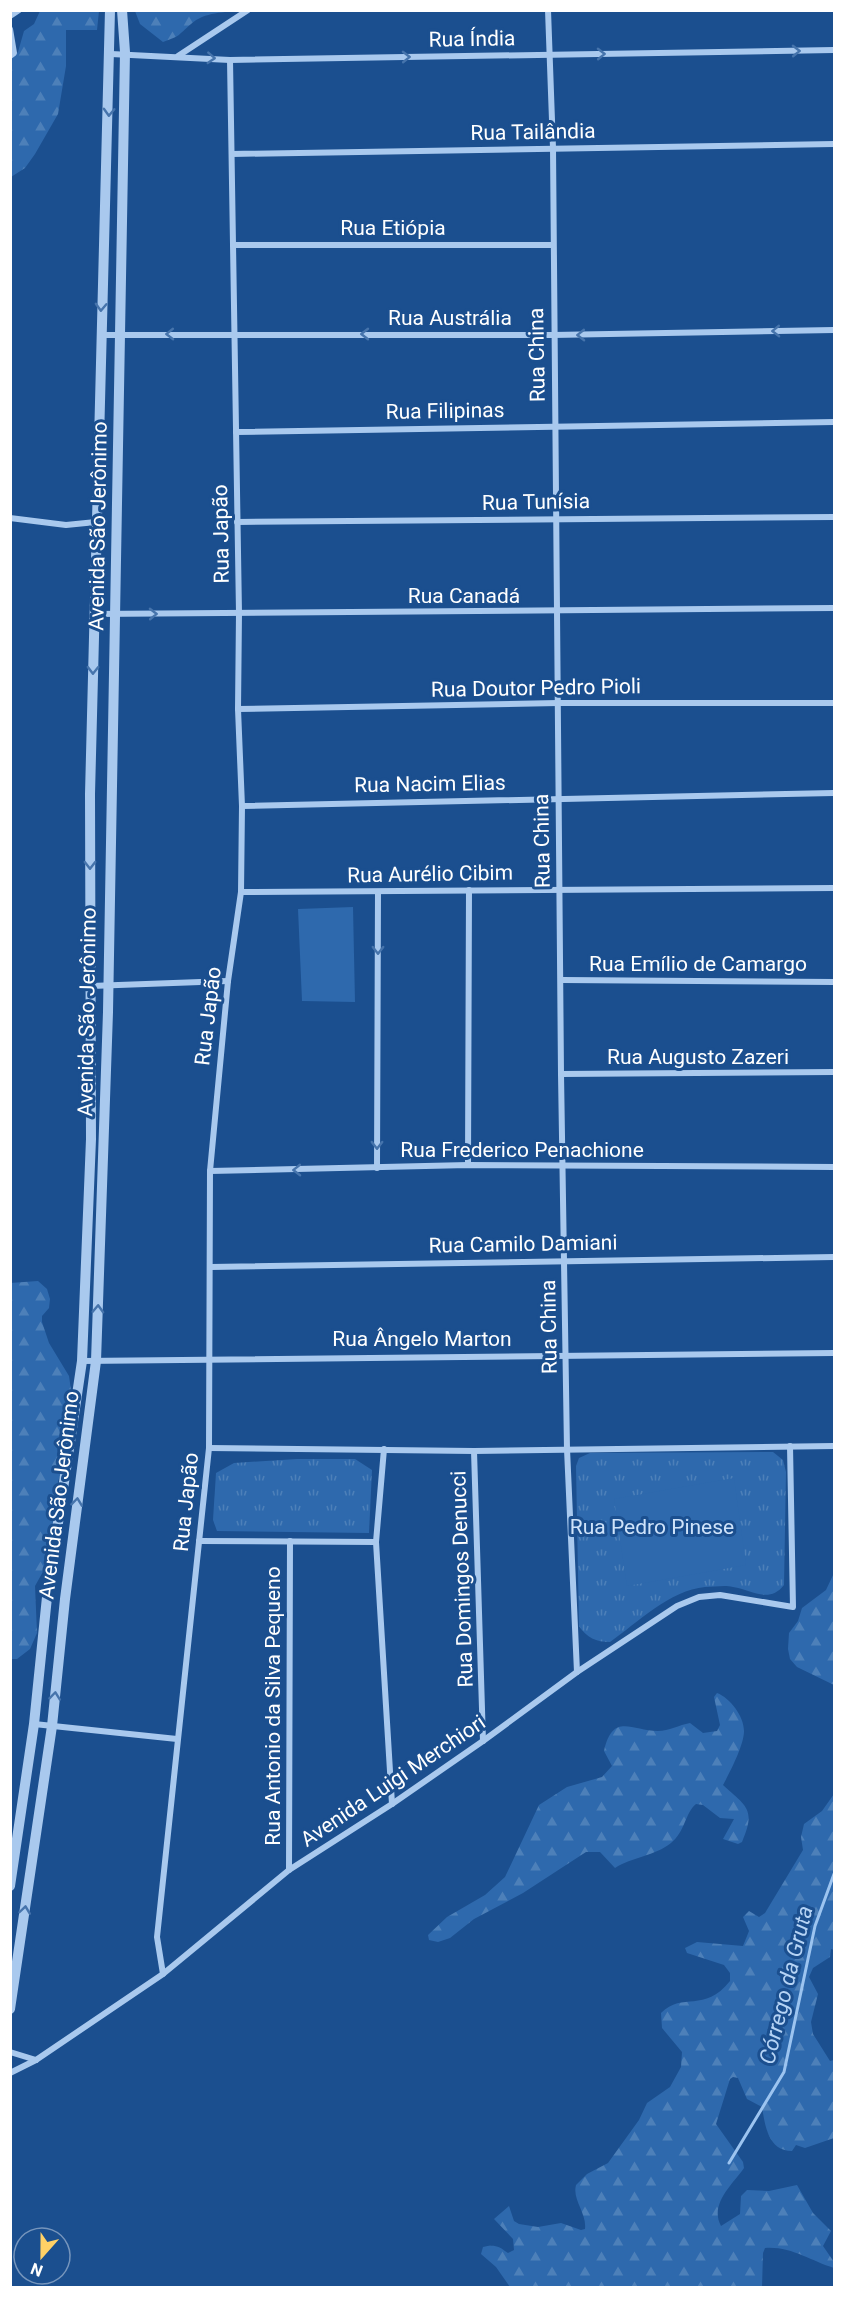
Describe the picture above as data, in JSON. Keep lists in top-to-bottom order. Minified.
{"streets":{"street":["Rua Índia","Rua Tailândia","Rua Etiópia","Rua Austrália","Rua China","Rua Filipinas","Rua Tunísia","Avenida São Jerônimo","Rua Japão","Rua Canadá","Rua Doutor Pedro Pioli","Rua Nacim Elias","Rua Aurélio Cibim","Rua Emílio de Camargo","Rua Augusto Zazeri","Rua Frederico Penachione","Rua Camilo Damiani","Rua Ângelo Marton","Rua Domingos Denucci","Rua Antonio da Silva Pequeno","Avenida Luigi Merchiori"]},"crossings":[["Rua Índia","Rua China"],["Rua Índia","Avenida São Jerônimo"],["Rua Índia","Rua Japão"],["Rua Tailândia","Rua China"],["Rua Tailândia","Rua Japão"],["Rua Etiópia","Rua China"],["Rua Etiópia","Rua Japão"],["Rua Austrália","Rua China"],["Rua Austrália","Avenida São Jerônimo"],["Rua Austrália","Rua Japão"],["Rua China","Rua Filipinas"],["Rua China","Rua Tunísia"],["Rua China","Rua Canadá"],["Rua China","Rua Doutor Pedro Pioli"],["Rua China","Rua Nacim Elias"],["Rua China","Rua Aurélio Cibim"],["Rua China","Rua Emílio de Camargo"],["Rua China","Rua Augusto Zazeri"],["Rua China","Rua Frederico Penachione"],["Rua China","Rua Camilo Damiani"],["Rua China","Rua Ângelo Marton"],["Rua China","Avenida Luigi Merchiori"],["Rua Filipinas","Rua Japão"],["Rua Tunísia","Rua Japão"],["Avenida São Jerônimo","Rua Canadá"],["Avenida São Jerônimo","Rua Ângelo Marton"],["Rua Japão","Rua Canadá"],["Rua Japão","Rua Doutor Pedro Pioli"],["Rua Japão","Rua Nacim Elias"],["Rua Japão","Rua Aurélio Cibim"],["Rua Japão","Rua Frederico Penachione"],["Rua Japão","Rua Camilo Damiani"],["Rua Japão","Rua Ângelo Marton"],["Rua Japão","Avenida Luigi Merchiori"],["Rua Domingos Denucci","Avenida Luigi Merchiori"],["Rua Antonio da Silva Pequeno","Avenida Luigi Merchiori"]],"one_way":["Rua Índia","Rua Austrália"],"water":["Córrego da Gruta"],"parks":["Rua Pedro Pinese"],"north":"bottom"}
